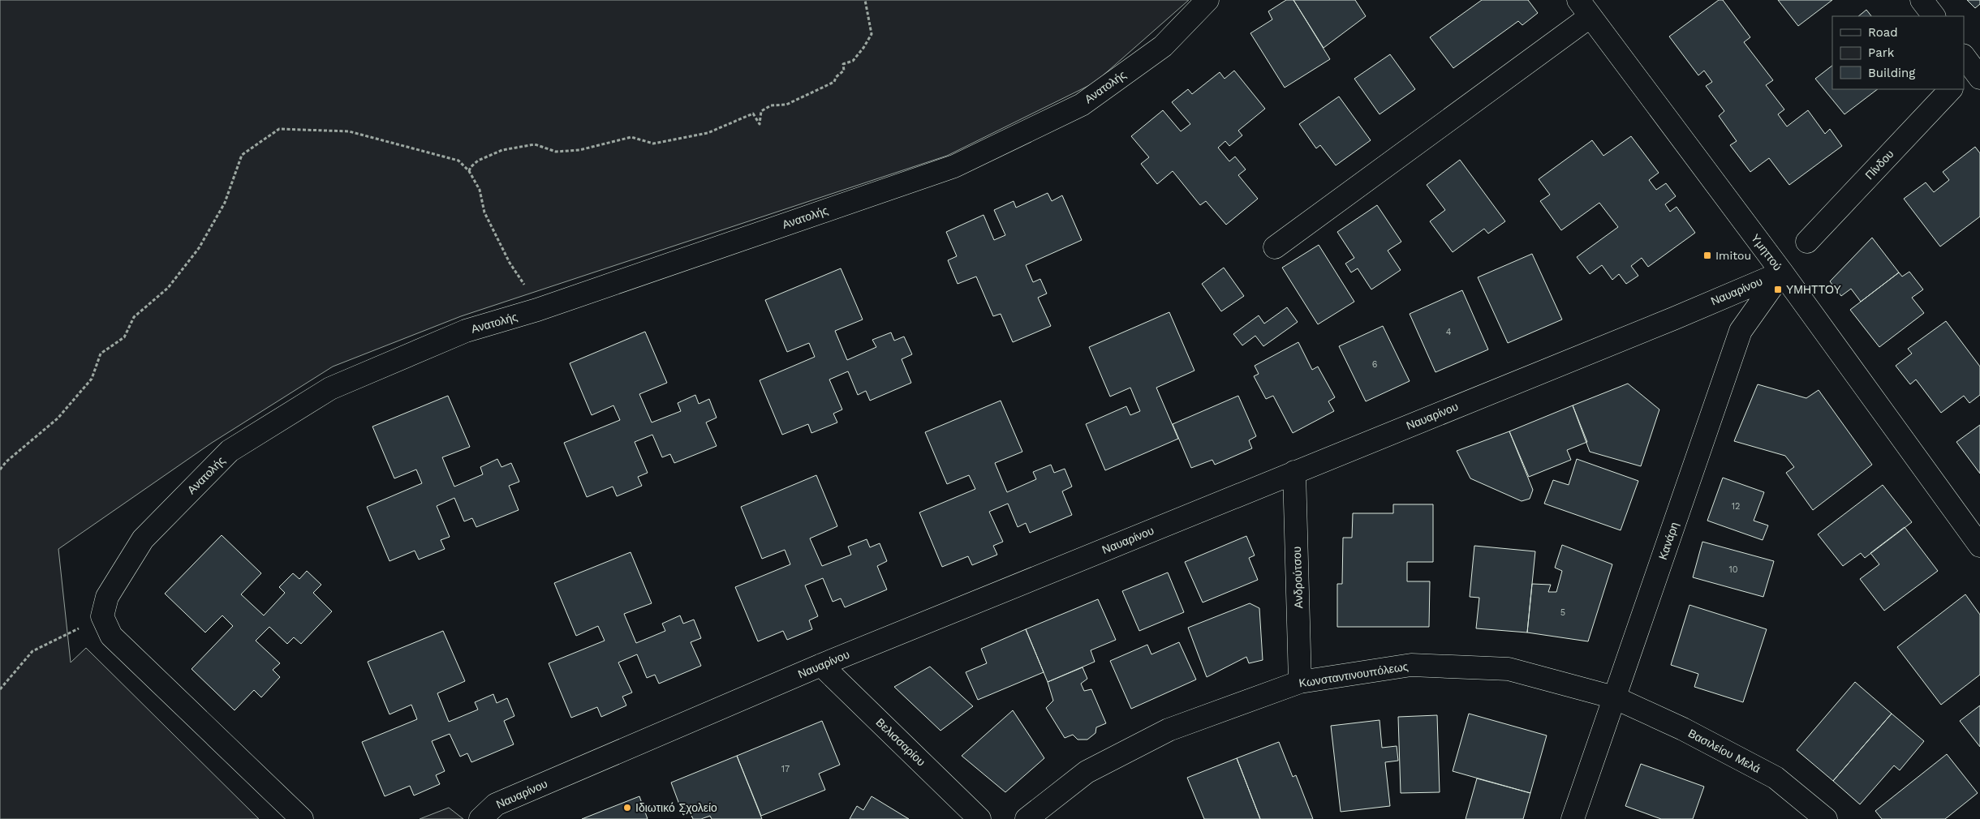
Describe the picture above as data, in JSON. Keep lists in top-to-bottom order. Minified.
{"streets":{"street":["Ανατολής","Πίνδου","Υμηττού","Ναυαρίνου","Κανάρη","Ανδρούτσου","Κωνσταντινουπόλεως","Βελισσαρίου","Βασιλείου Μελά"]},"crossings":[["Υμηττού","Ναυαρίνου"],["Υμηττού","Κανάρη"],["Ναυαρίνου","Κανάρη"],["Ναυαρίνου","Ανδρούτσου"],["Ναυαρίνου","Βελισσαρίου"],["Κανάρη","Κωνσταντινουπόλεως"],["Κανάρη","Βασιλείου Μελά"],["Ανδρούτσου","Κωνσταντινουπόλεως"],["Κωνσταντινουπόλεως","Βασιλείου Μελά"]],"places":{"transit":["Imitou","ΥΜΗΤΤΟΥ"],"other":["Ιδιωτικό Σχολείο"]},"house_numbers":["4","6","12","10","5","17"],"legend":["Road","Park","Building"]}
